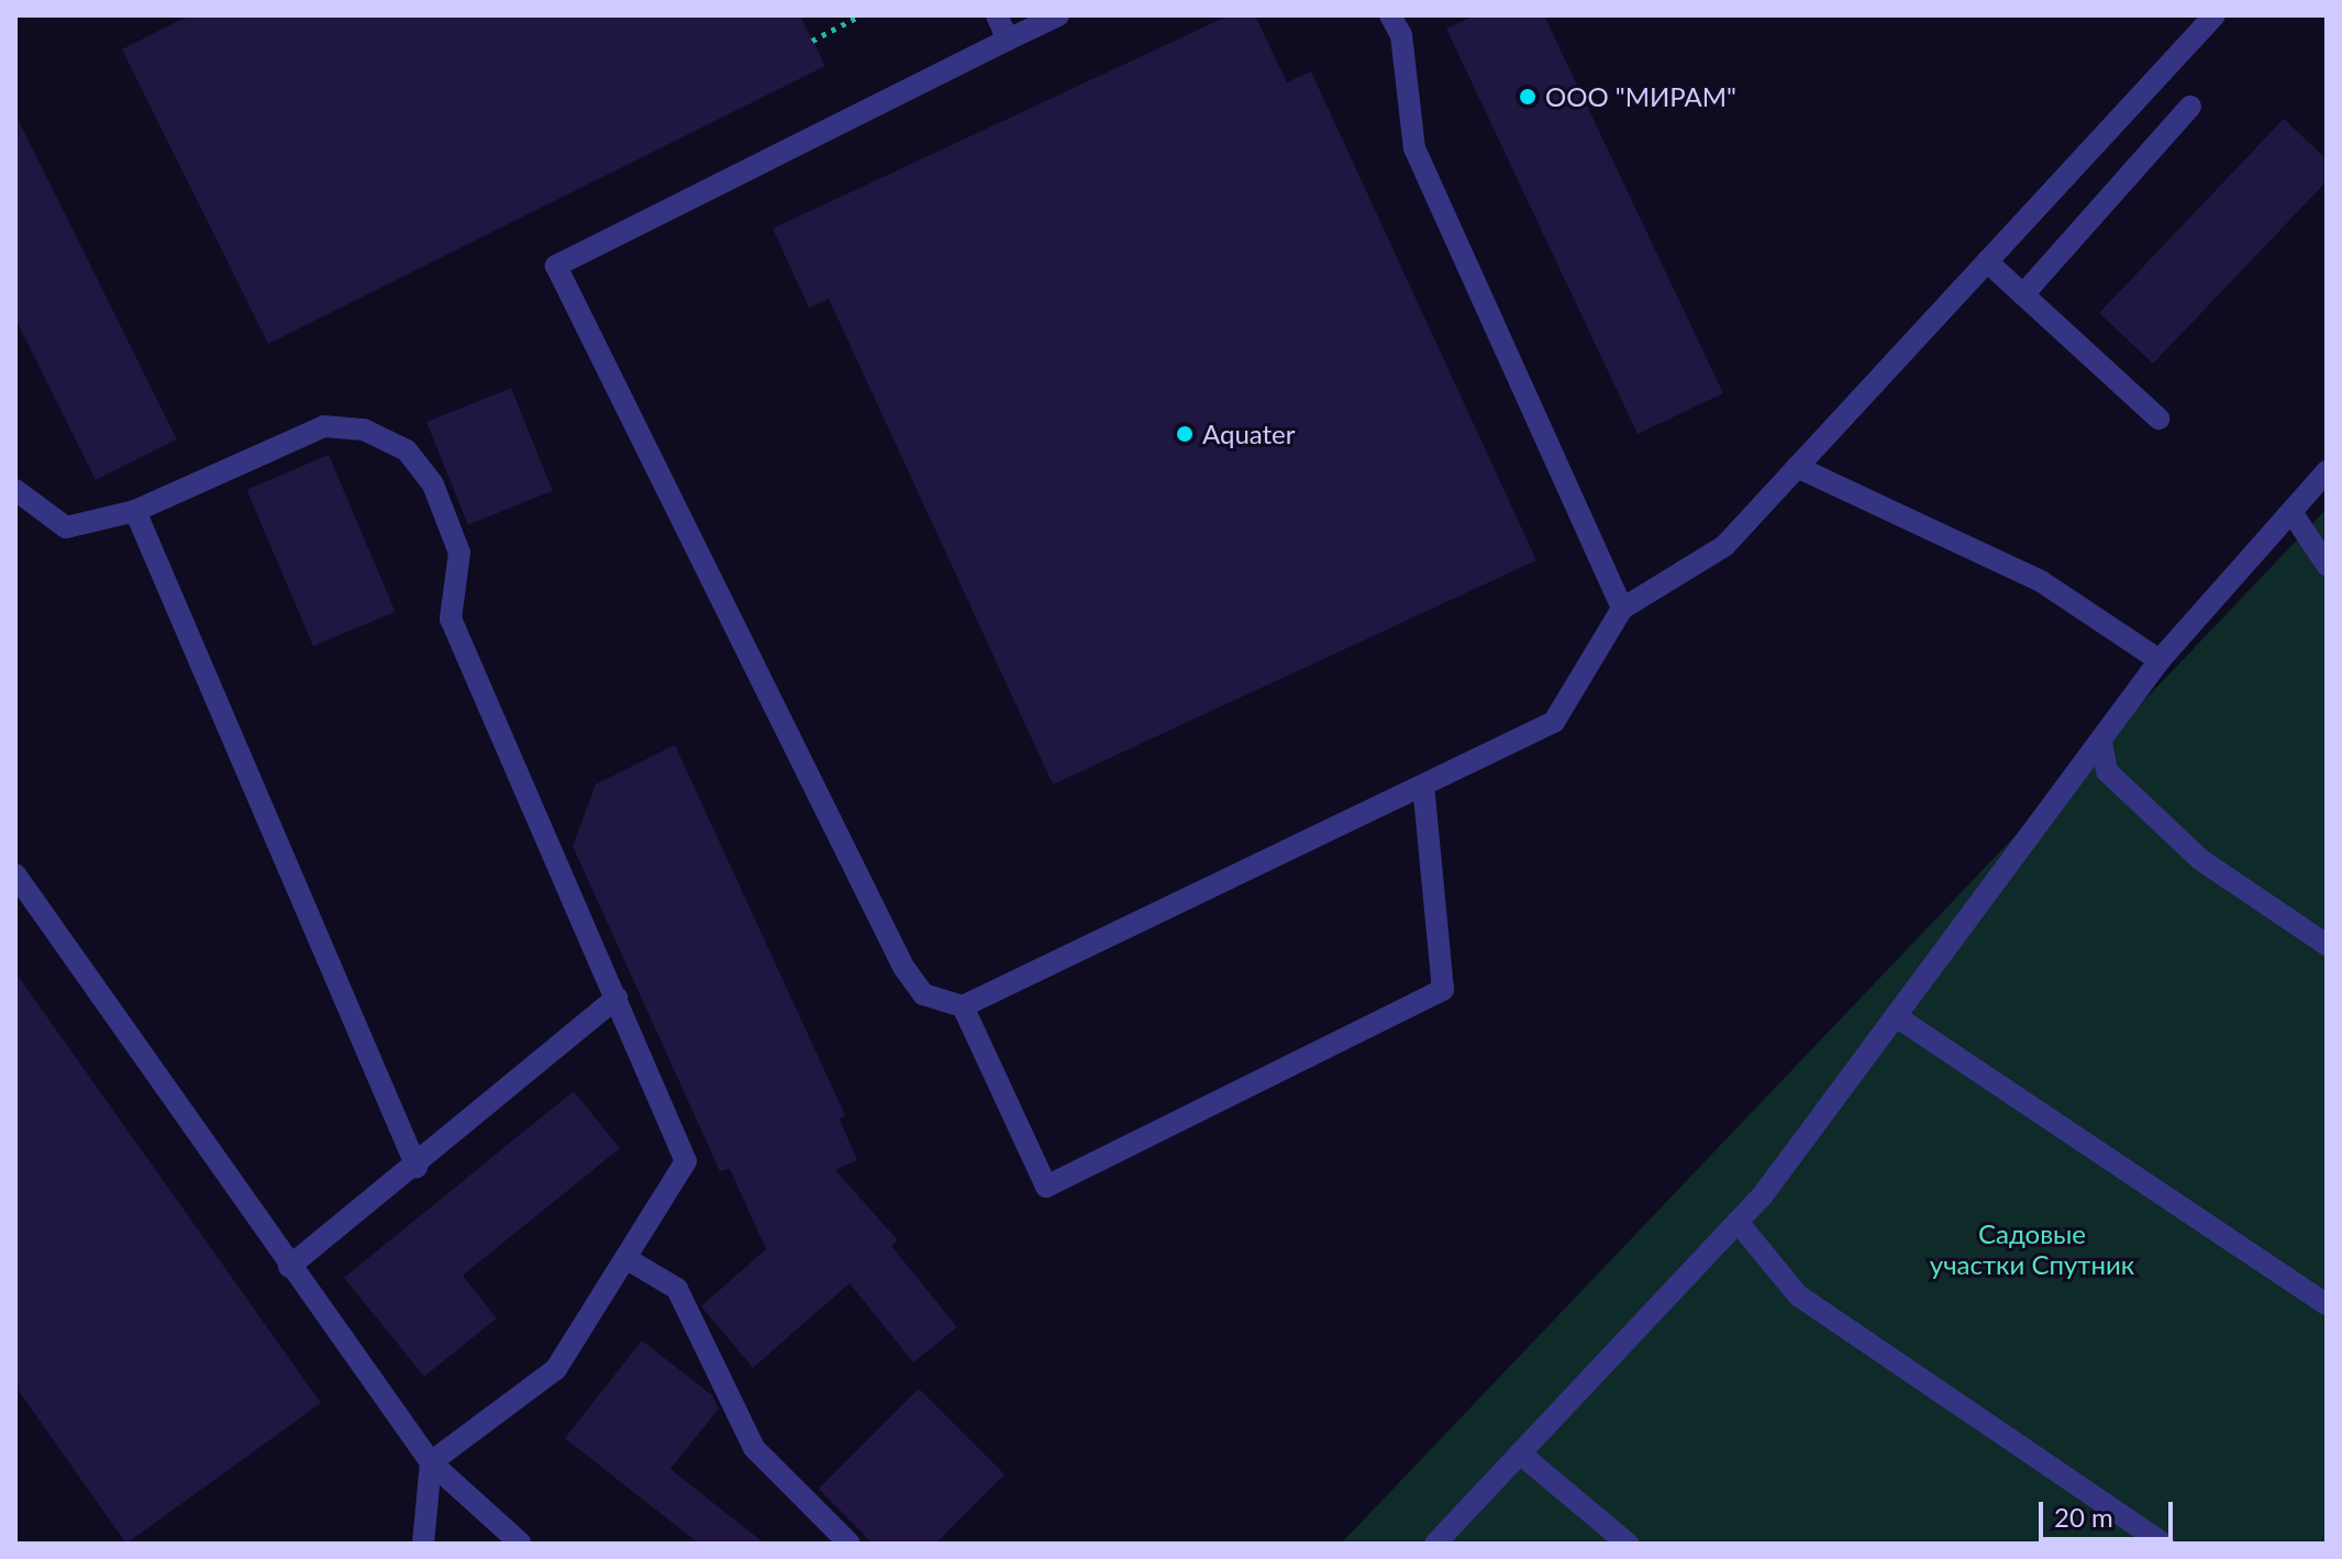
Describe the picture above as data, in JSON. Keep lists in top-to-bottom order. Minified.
{"parks":["Садовые участки Спутник"],"places":["ООО \"МИРАМ\"","Aquater"],"scale_bar":"20 m"}
